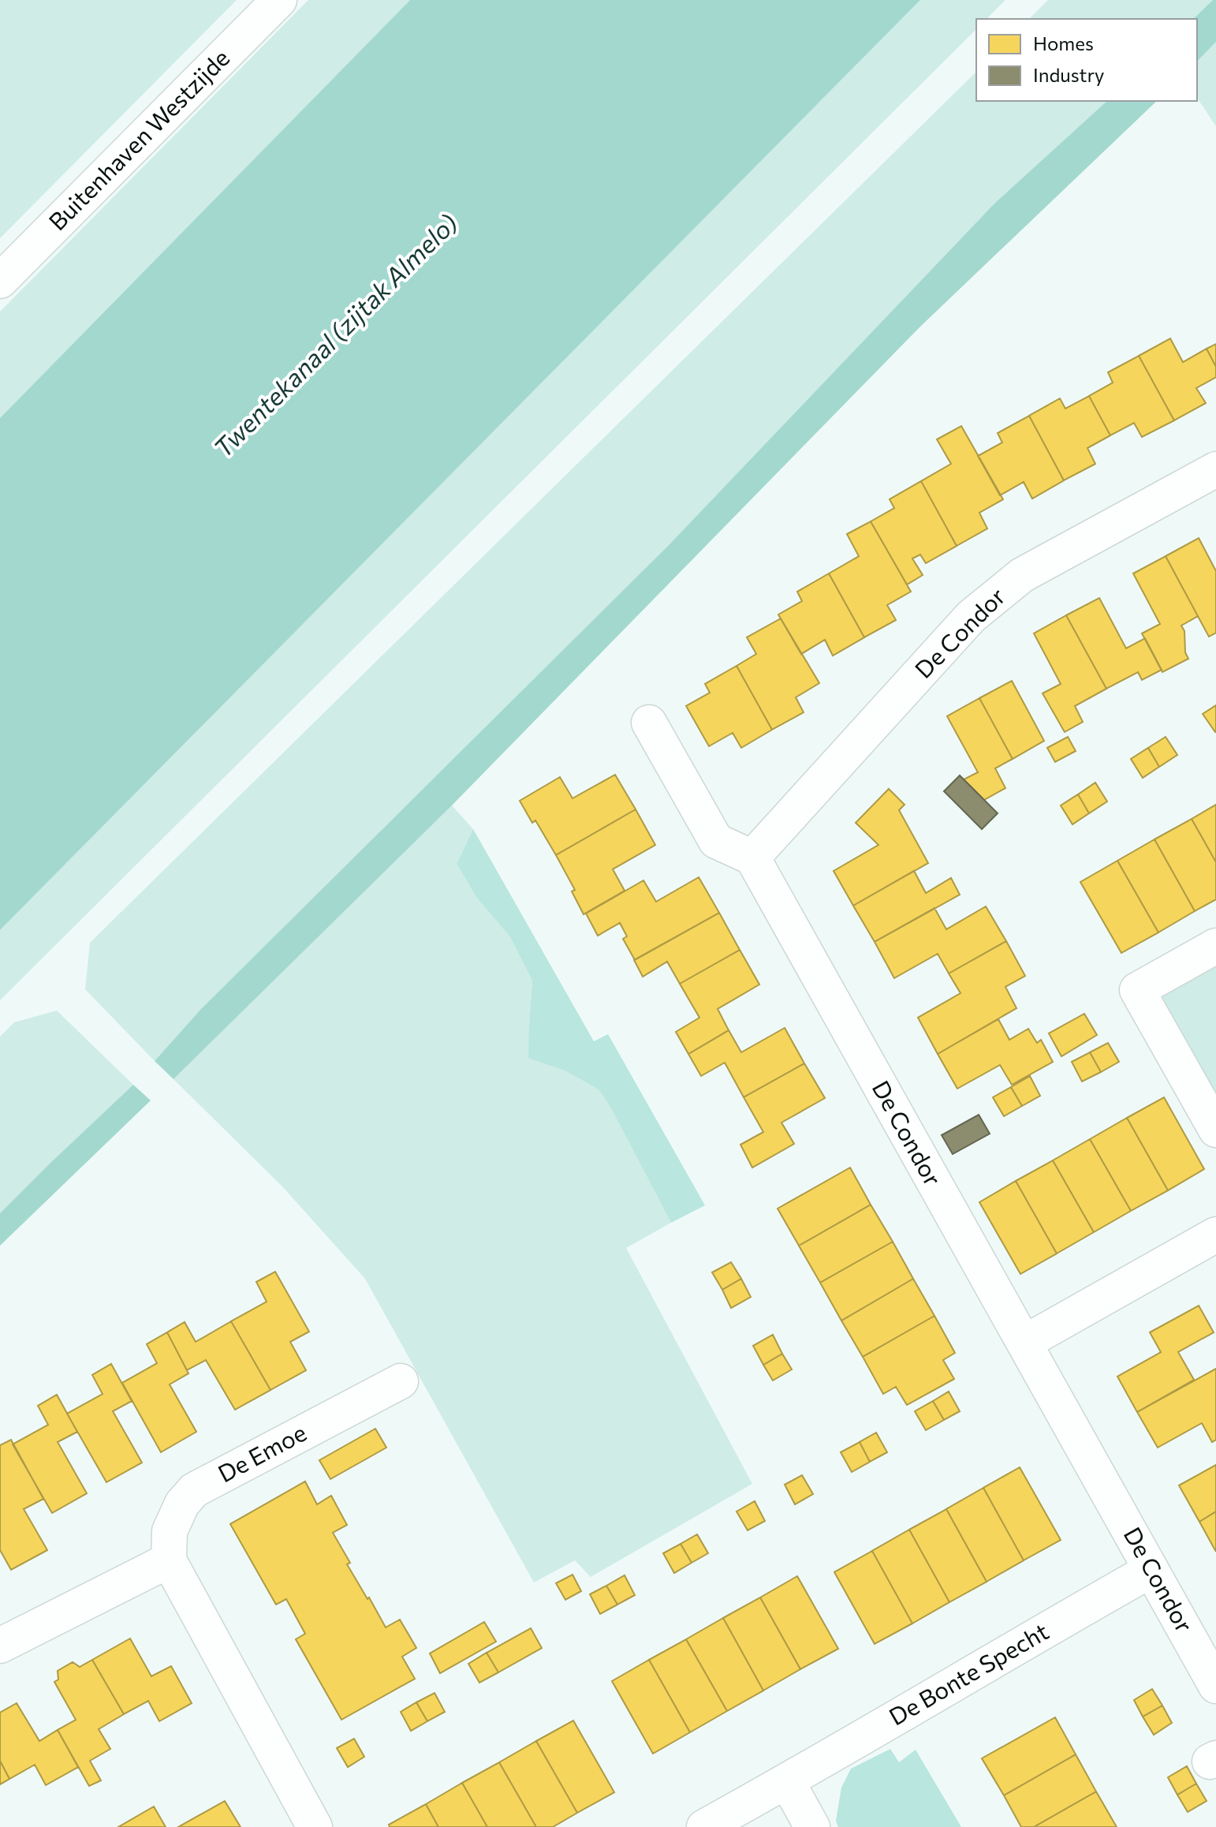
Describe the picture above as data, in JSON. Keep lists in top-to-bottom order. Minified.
{"streets":{"street":["Buitenhaven Westzijde","De Condor","De Emoe","De Bonte Specht"]},"crossings":[["De Condor","De Bonte Specht"]],"water":["Twentekanaal (zijtak Almelo)"],"legend":["Homes","Industry"]}
